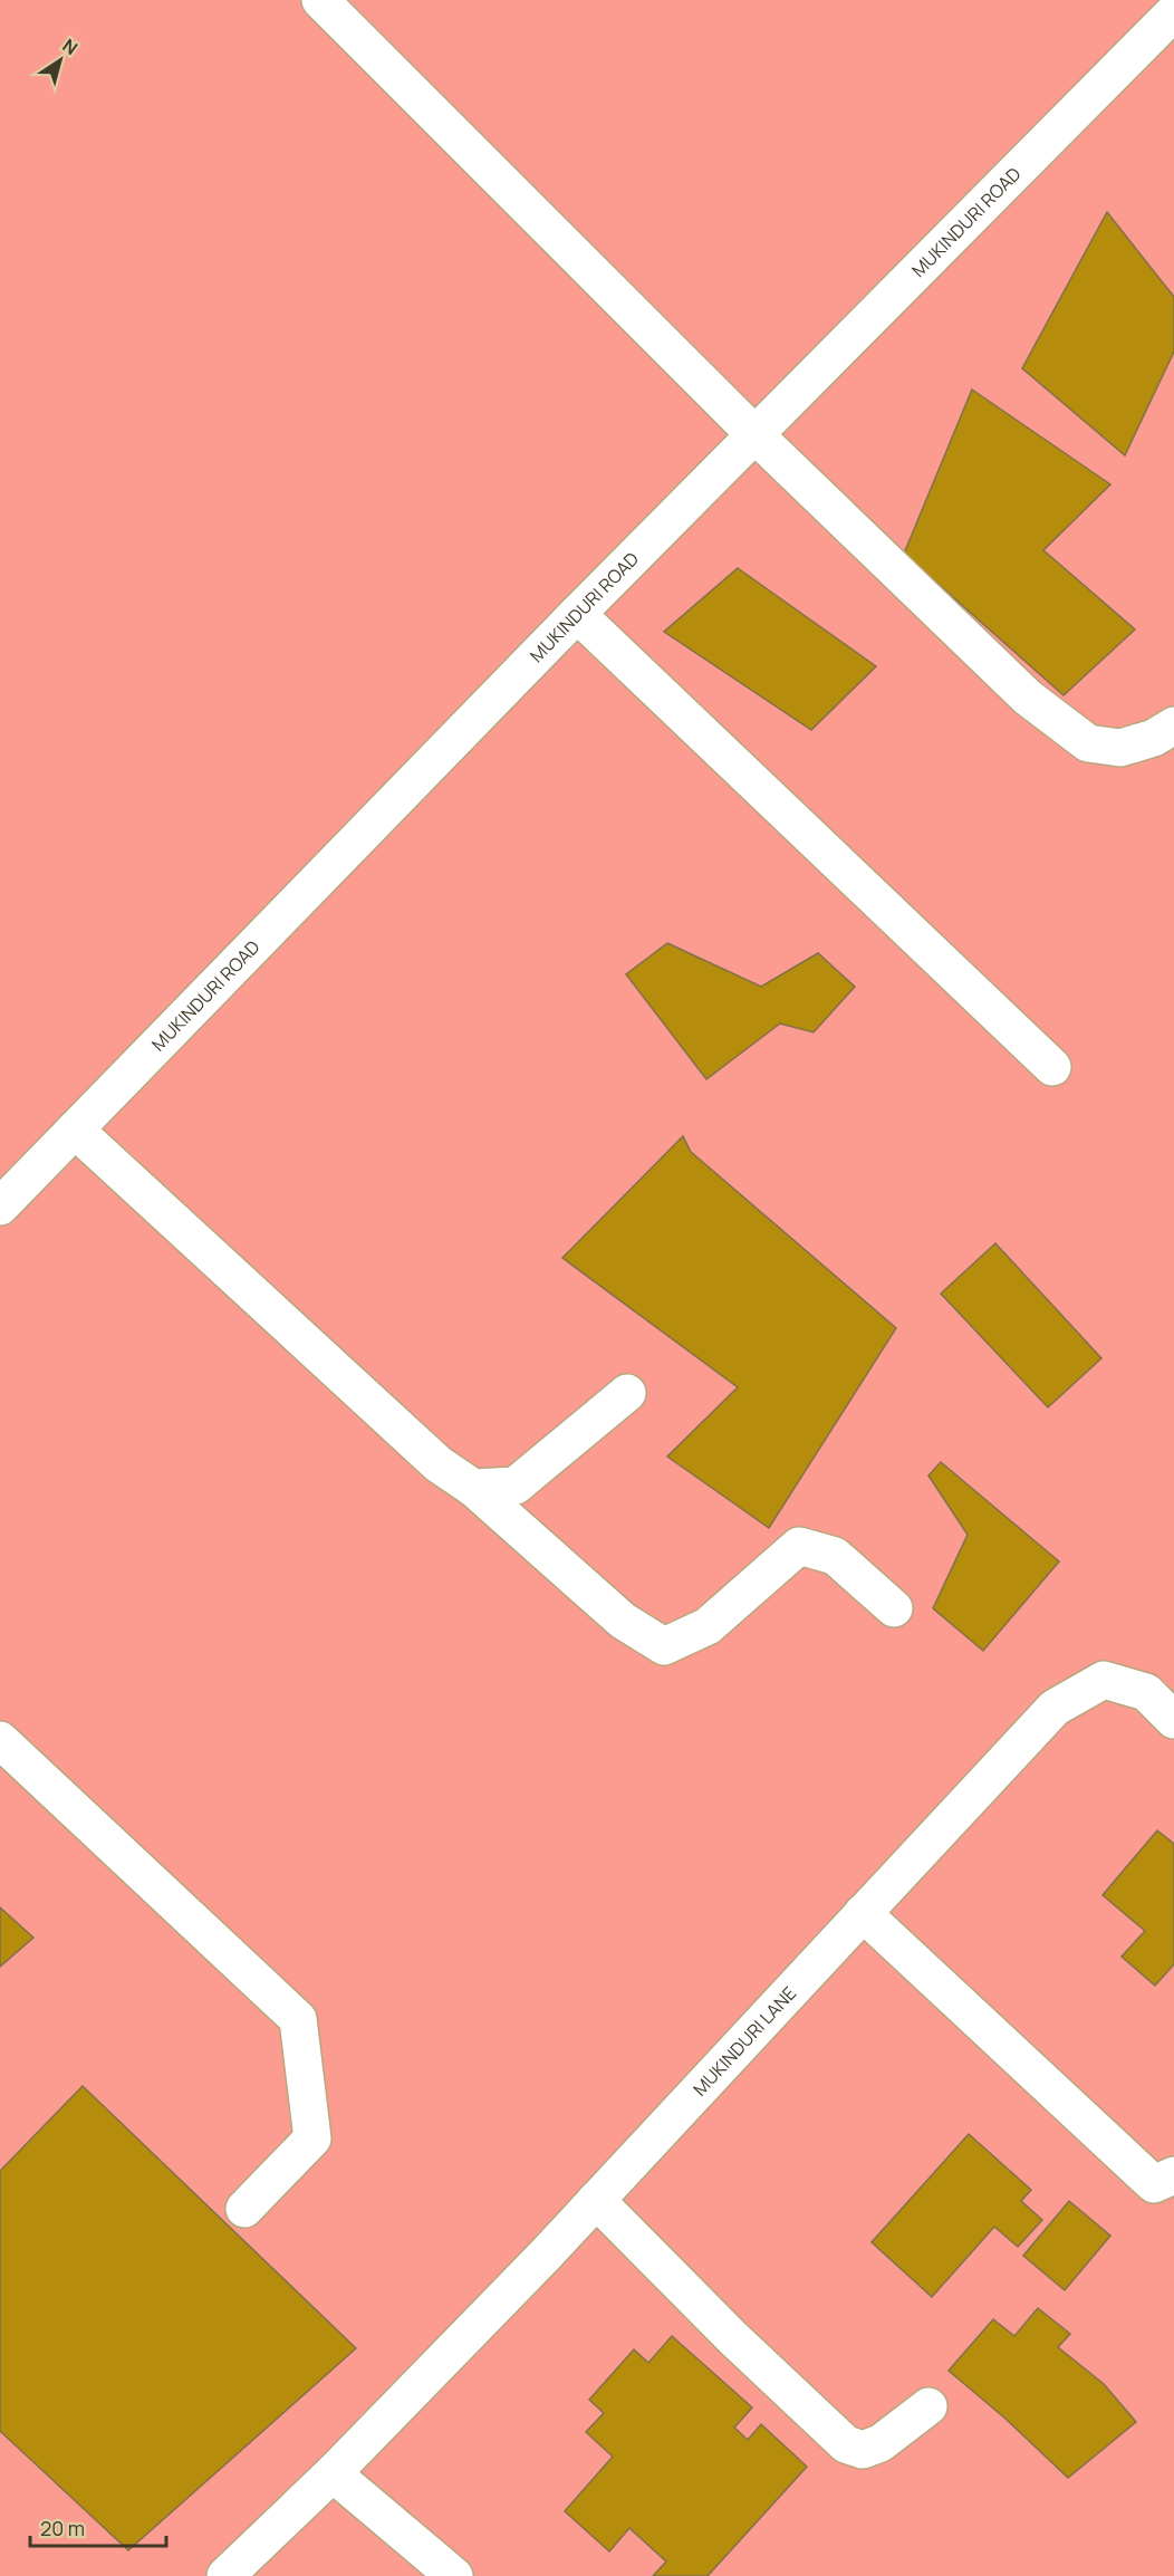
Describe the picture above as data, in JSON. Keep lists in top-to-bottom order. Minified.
{"streets":{"street":["MUKINDURI ROAD","MUKINDURI LANE"]},"scale_bar":"20 m","north":"top right"}
